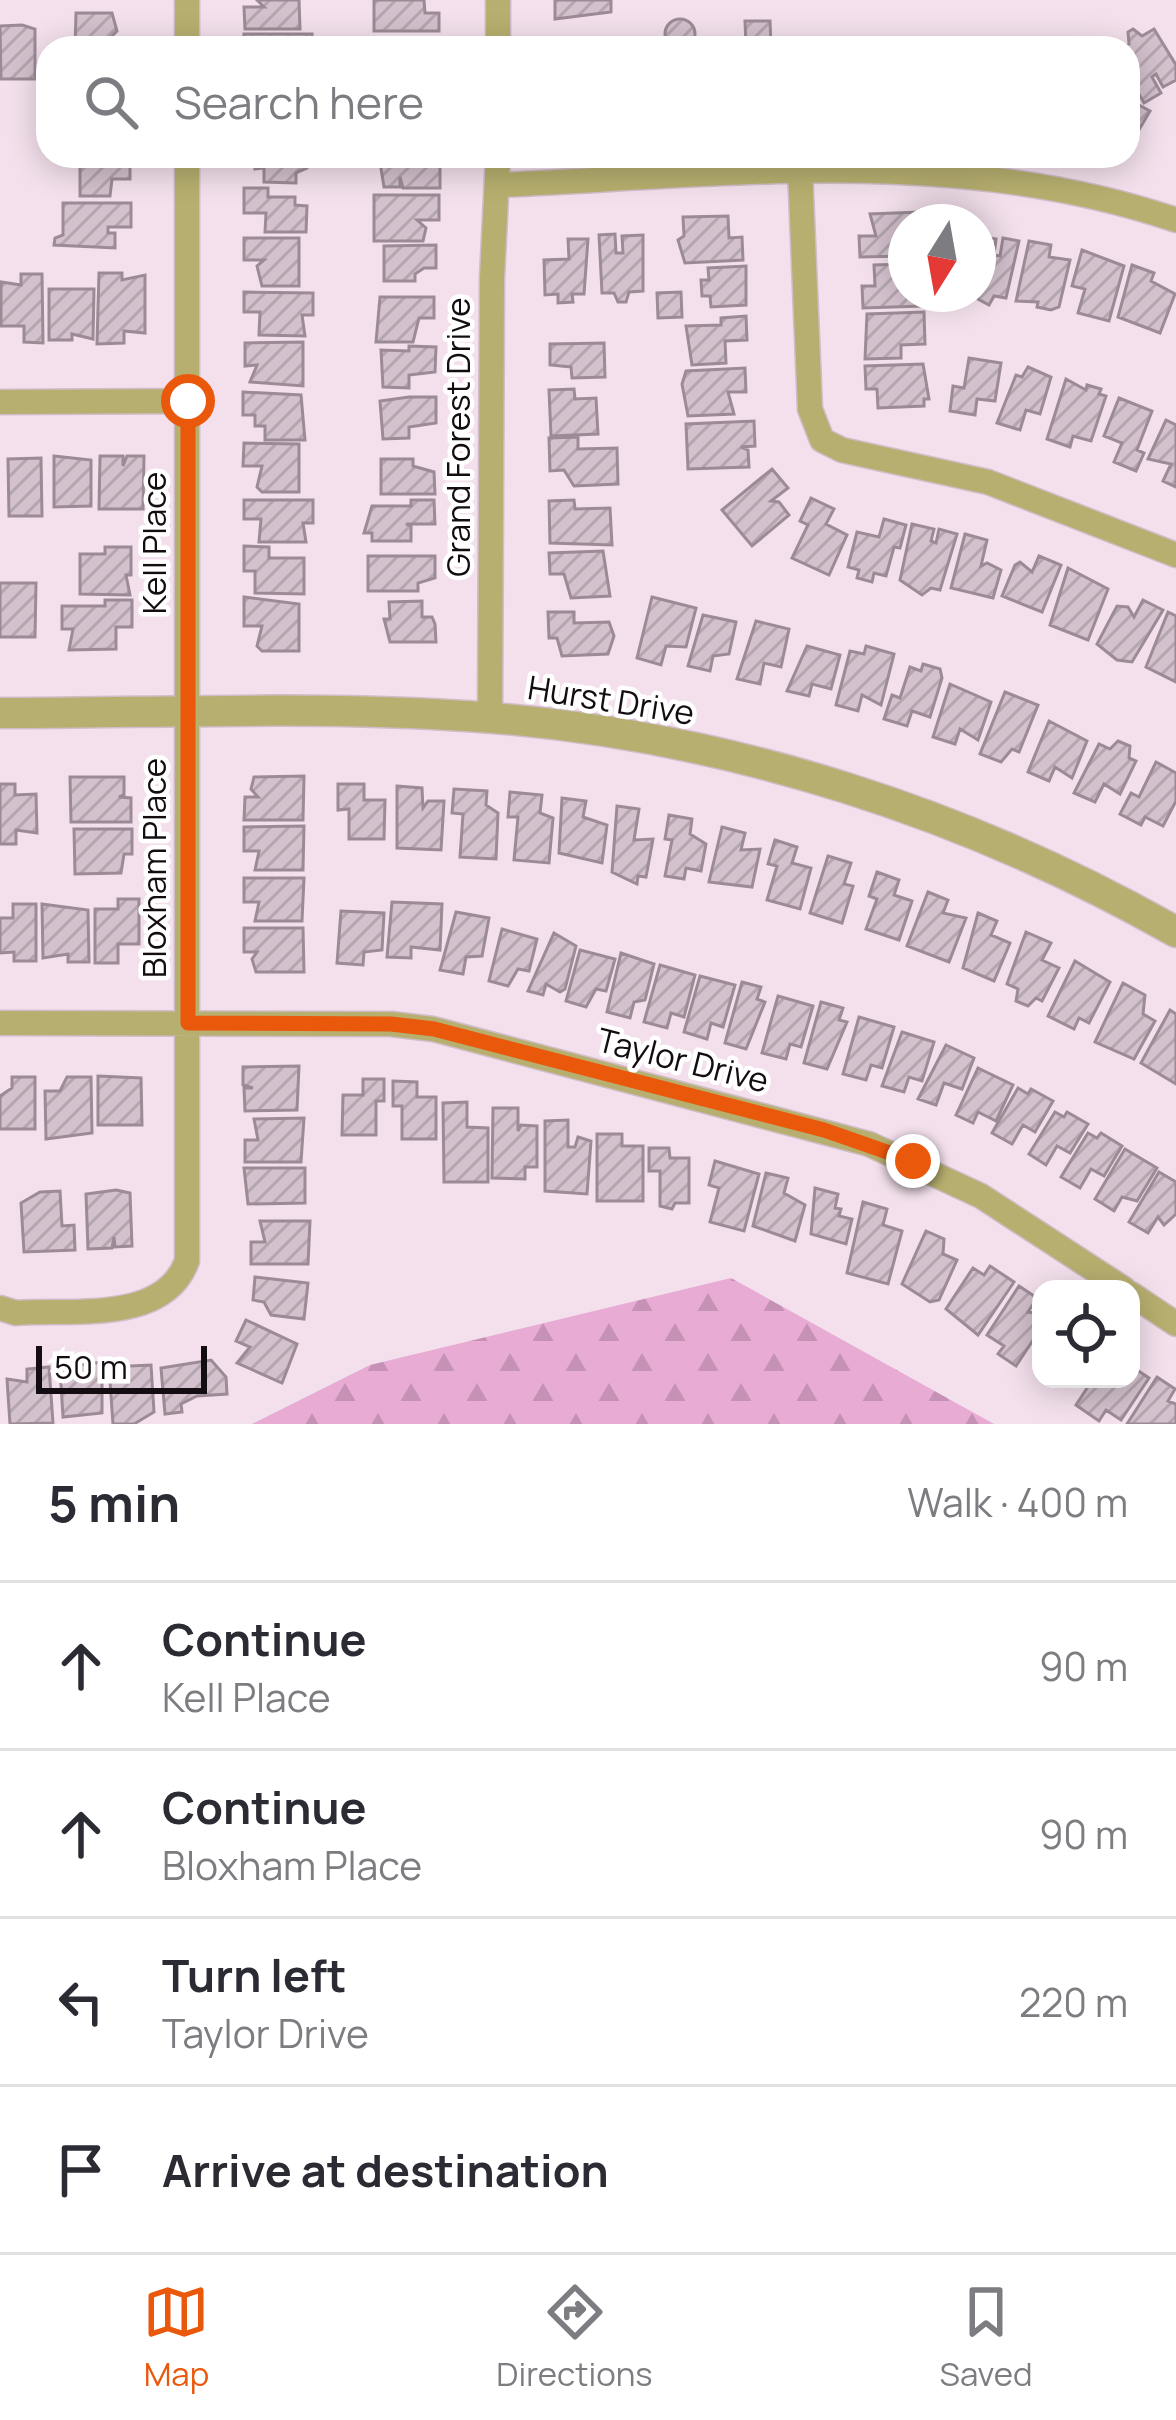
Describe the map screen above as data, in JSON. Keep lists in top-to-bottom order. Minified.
{"streets":{"street":["Grand Forest Drive","Kell Place","Hurst Drive","Bloxham Place","Taylor Drive"]},"crossings":[["Grand Forest Drive","Hurst Drive"],["Kell Place","Hurst Drive"],["Kell Place","Bloxham Place"],["Hurst Drive","Bloxham Place"],["Bloxham Place","Taylor Drive"]],"scale_bar":"50 m","north":"bottom","page":{"search":"Search here","scale":"50 m","heading":["5 min","Walk · 400 m"],"list":[["Continue","Kell Place","90 m"],["Continue","Bloxham Place","90 m"],["Turn left","Taylor Drive","220 m"],"Arrive at destination"],"nav":["Map","Directions","Saved"]}}
